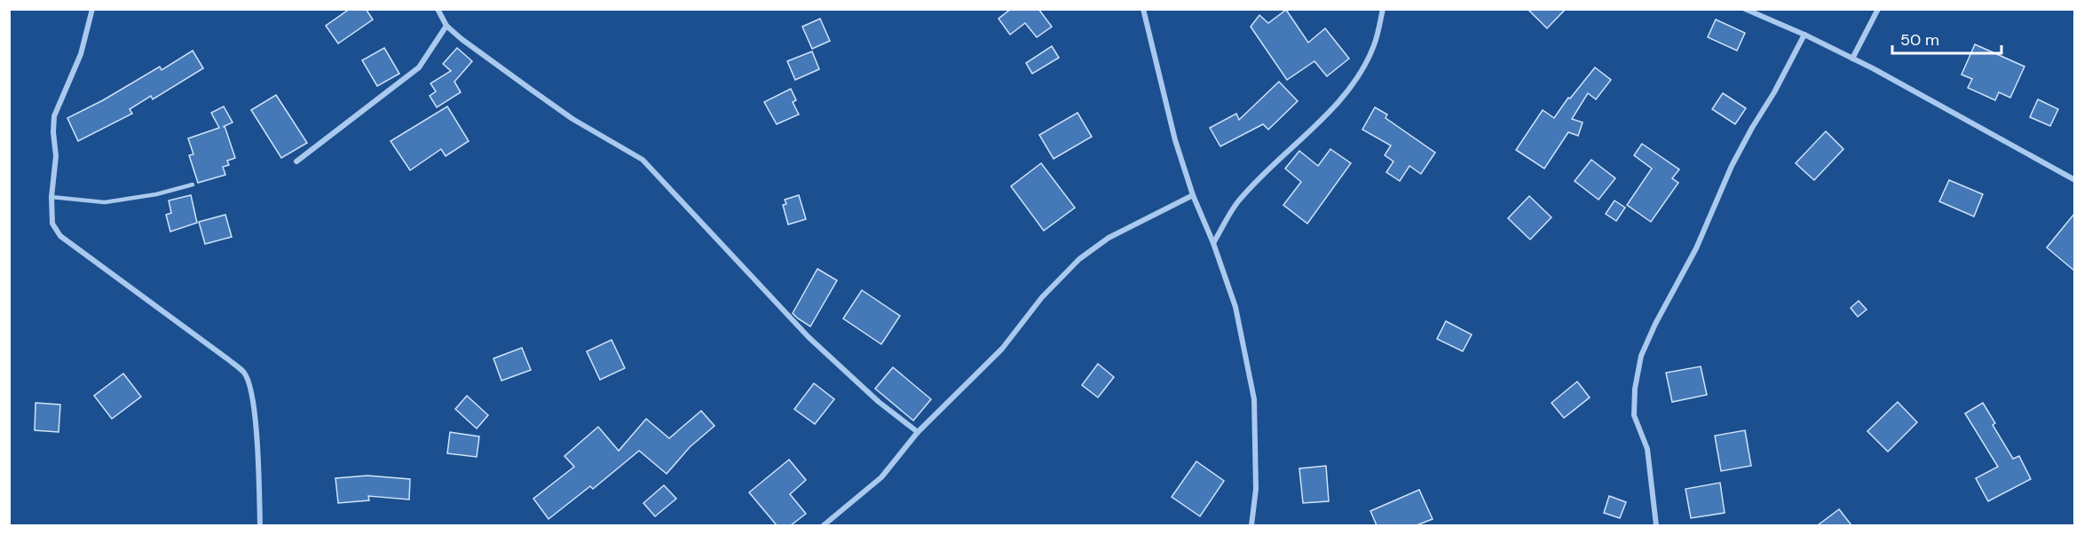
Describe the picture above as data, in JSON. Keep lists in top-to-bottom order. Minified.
{"scale_bar":"50 m"}
